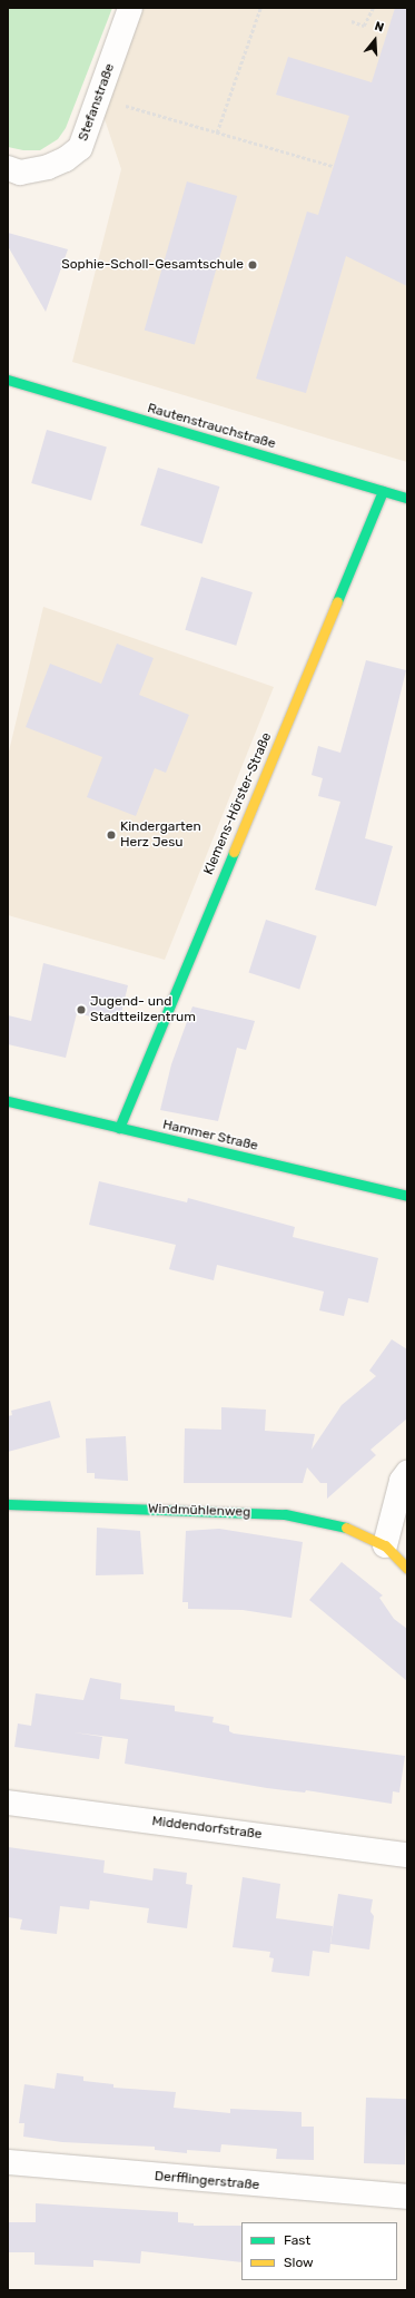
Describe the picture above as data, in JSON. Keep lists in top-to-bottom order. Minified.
{"streets":{"street":["Stefanstraße","Rautenstrauchstraße","Klemens-Hörster-Straße","Hammer Straße","Windmühlenweg","Middendorfstraße","Derfflingerstraße"]},"crossings":[["Rautenstrauchstraße","Klemens-Hörster-Straße"],["Klemens-Hörster-Straße","Hammer Straße"]],"places":["Sophie-Scholl-Gesamtschule","Kindergarten Herz Jesu","Jugend- und Stadtteilzentrum"],"legend":["Fast","Slow"],"north":"top"}
